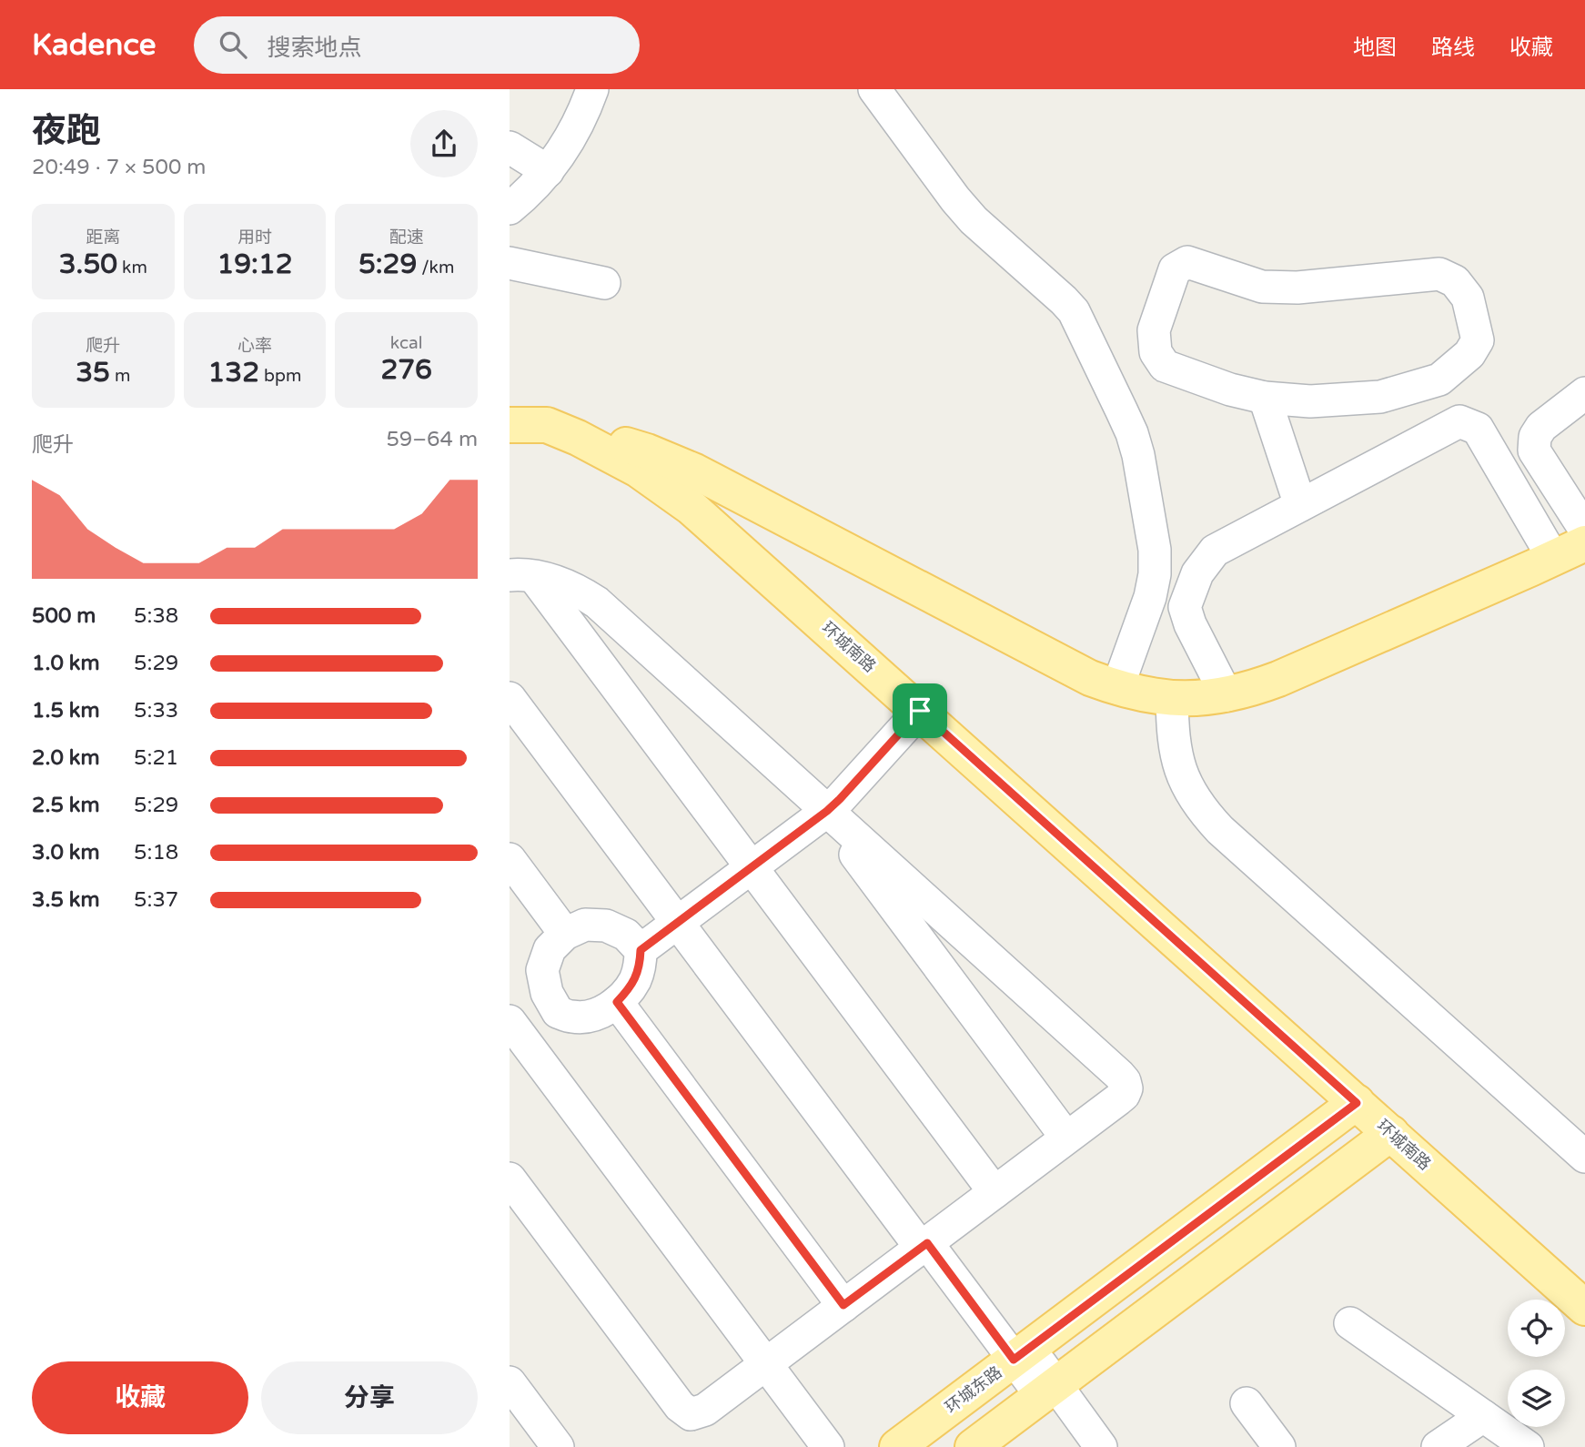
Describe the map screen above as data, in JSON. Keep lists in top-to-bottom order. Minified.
{"streets":{"main road":["环城南路","环城东路"]},"crossings":[["环城南路","环城东路"]],"page":{"header":"Kadence","search":"搜索地点","nav":["地图","路线","收藏"],"heading":["夜跑","20:49 · 7 × 500 m"],"stats":[["距离","3.50 km"],["用时","19:12"],["配速","5:29 /km"],["爬升","35 m"],["心率","132 bpm"],["kcal","276"]],"chart":["爬升","59–64 m"],"list":[{"name":"500 m","note":"5:38"},{"name":"1.0 km","note":"5:29"},{"name":"1.5 km","note":"5:33"},{"name":"2.0 km","note":"5:21"},{"name":"2.5 km","note":"5:29"},{"name":"3.0 km","note":"5:18"},{"name":"3.5 km","note":"5:37"}],"buttons":["收藏","分享"]}}
